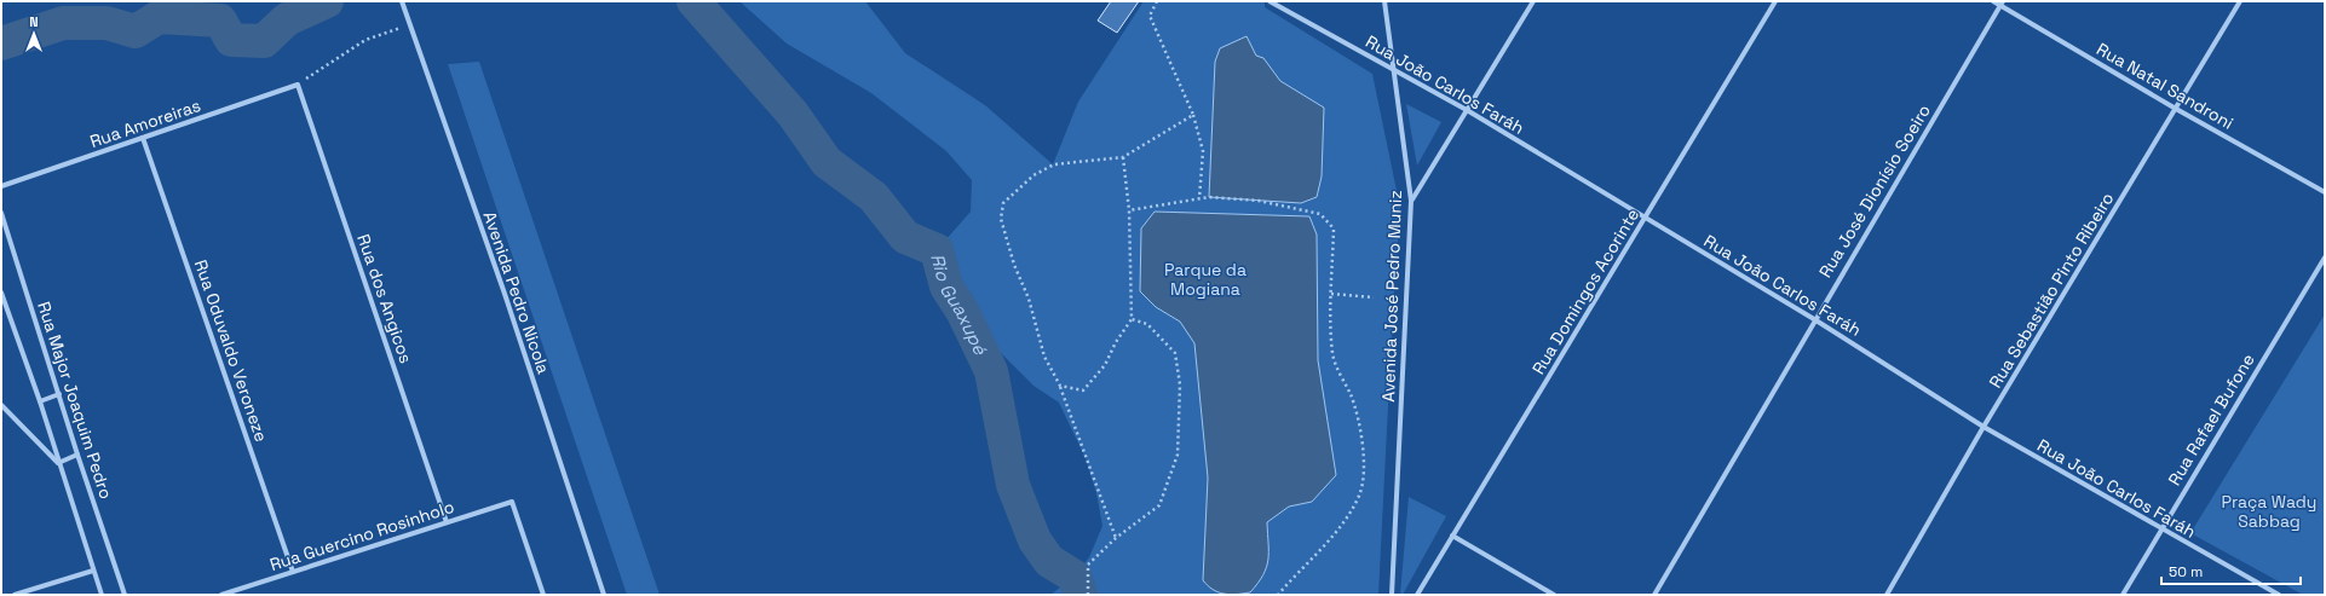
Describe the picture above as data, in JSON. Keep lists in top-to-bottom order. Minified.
{"streets":{"street":["Rua João Carlos Faráh","Rua Natal Sandroni","Rua Amoreiras","Rua José Dionísio Soeiro","Rua Sebastião Pinto Ribeiro","Rua Domingos Acorinte","Avenida Pedro Nicola","Avenida José Pedro Muniz","Rua dos Angicos","Rua Oduvaldo Veroneze","Rua Major Joaquim Pedro","Rua Rafael Bufone","Rua Guercino Rosinholo"]},"crossings":[["Rua João Carlos Faráh","Rua José Dionísio Soeiro"],["Rua João Carlos Faráh","Rua Sebastião Pinto Ribeiro"],["Rua João Carlos Faráh","Rua Domingos Acorinte"],["Rua João Carlos Faráh","Avenida José Pedro Muniz"],["Rua João Carlos Faráh","Rua Rafael Bufone"],["Rua Natal Sandroni","Rua José Dionísio Soeiro"],["Rua Natal Sandroni","Rua Sebastião Pinto Ribeiro"],["Rua Amoreiras","Rua dos Angicos"],["Rua Amoreiras","Rua Oduvaldo Veroneze"],["Rua dos Angicos","Rua Guercino Rosinholo"],["Rua Oduvaldo Veroneze","Rua Guercino Rosinholo"]],"water":["Rio Guaxupé"],"parks":["Parque da Mogiana","Praça Wady Sabbag"],"scale_bar":"50 m","north":"top"}
